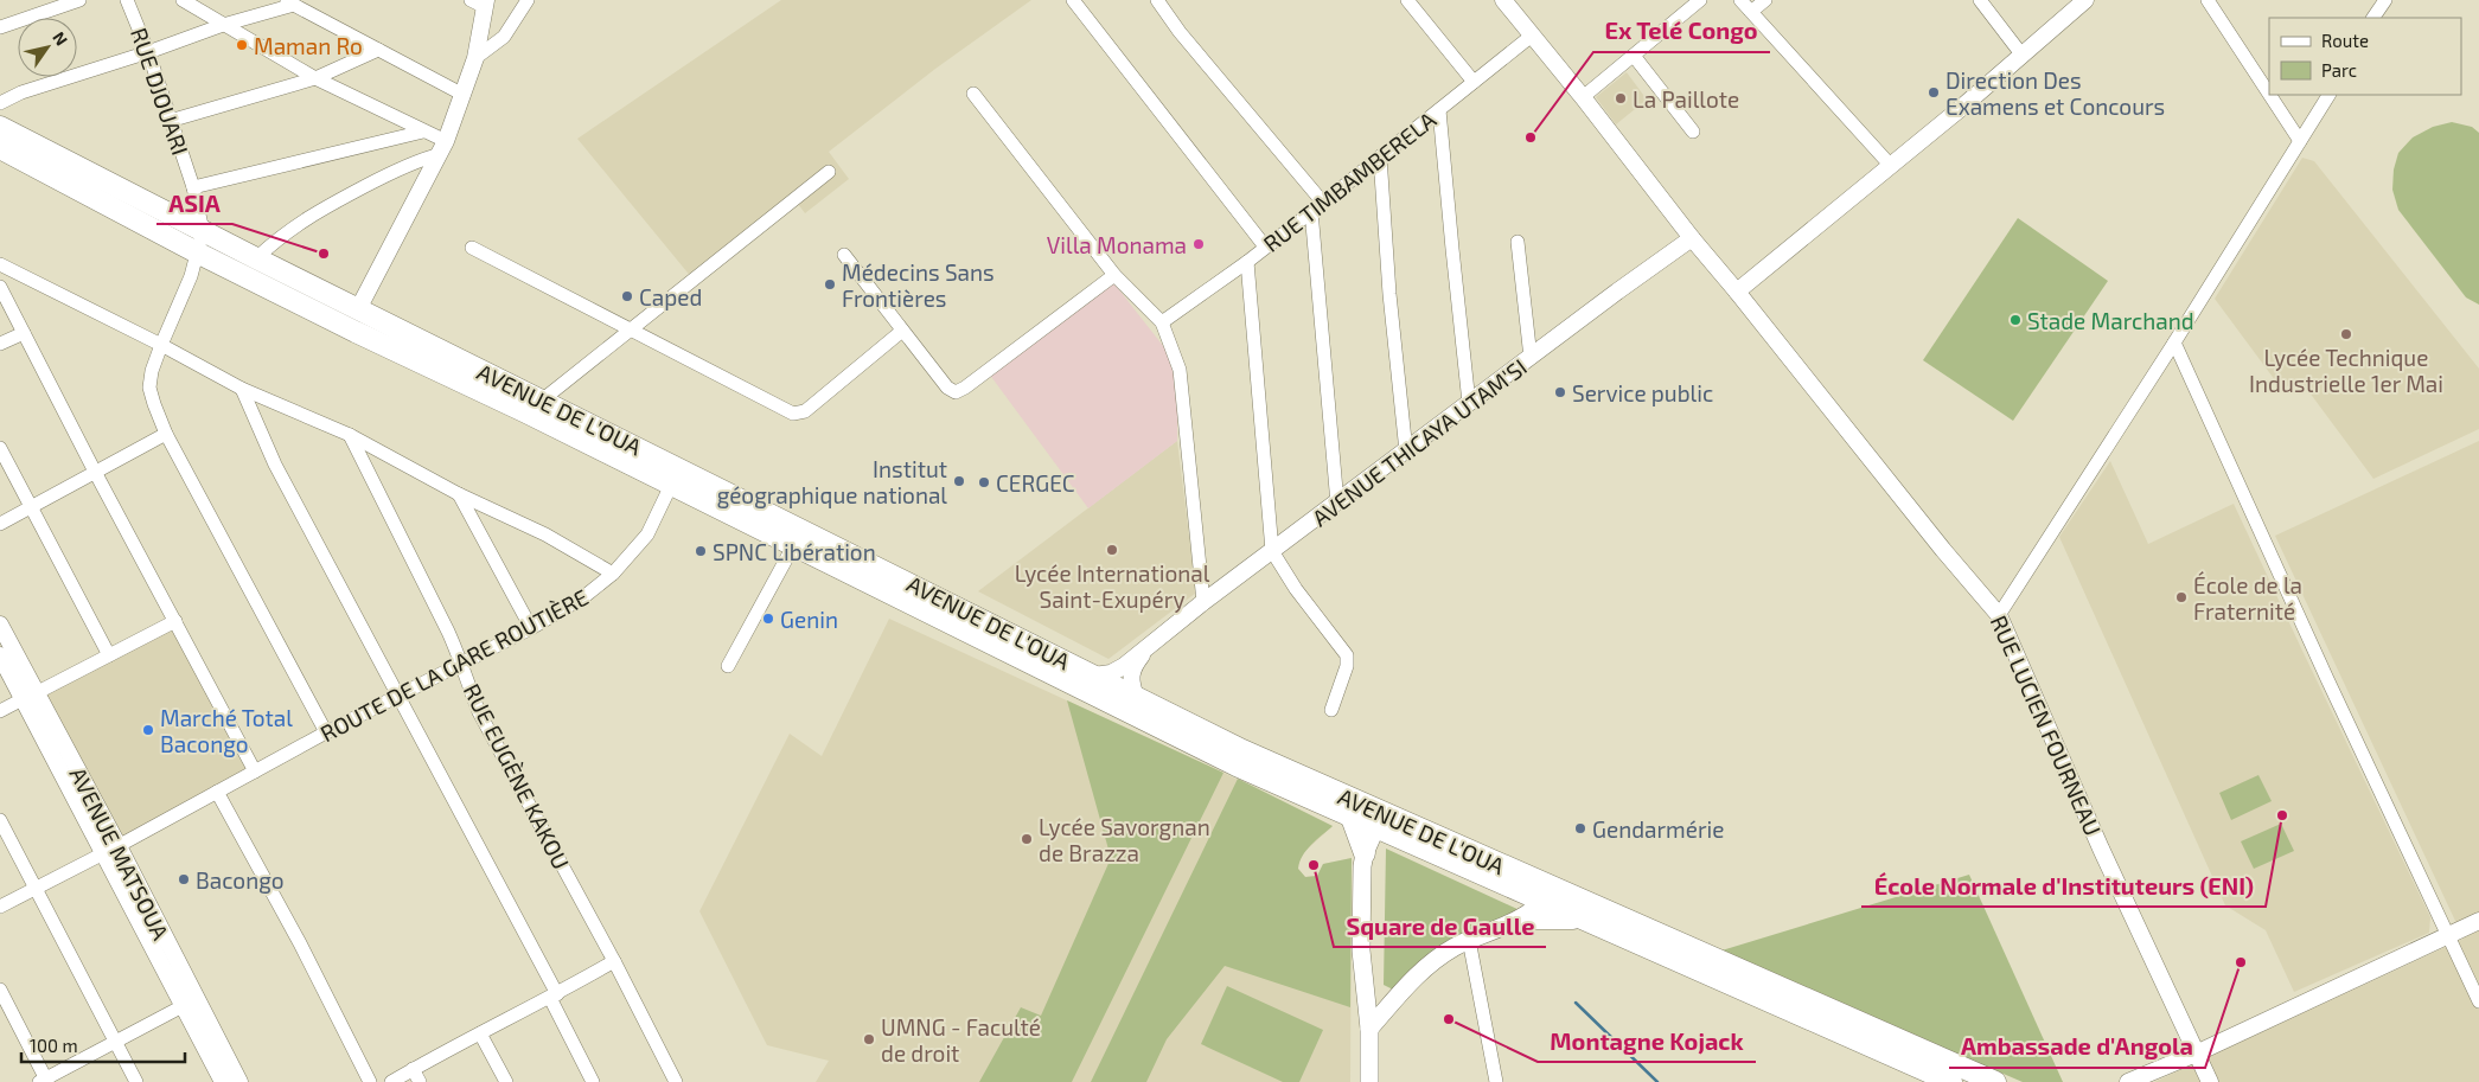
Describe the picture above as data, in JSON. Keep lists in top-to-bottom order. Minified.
{"streets":{"main road":["AVENUE DE L'OUA"],"street":["RUE DJOUARI","RUE TIMBAMBERELA","AVENUE THICAYA UTAM'SI","ROUTE DE LA GARE ROUTIÈRE","RUE LUCIEN FOURNEAU","RUE EUGÈNE KAKOU","AVENUE MATSOUA"]},"crossings":[["RUE DJOUARI","AVENUE DE L'OUA"],["RUE DJOUARI","ROUTE DE LA GARE ROUTIÈRE"],["RUE TIMBAMBERELA","RUE LUCIEN FOURNEAU"],["AVENUE DE L'OUA","AVENUE THICAYA UTAM'SI"],["AVENUE DE L'OUA","ROUTE DE LA GARE ROUTIÈRE"],["AVENUE THICAYA UTAM'SI","RUE LUCIEN FOURNEAU"],["ROUTE DE LA GARE ROUTIÈRE","RUE EUGÈNE KAKOU"],["ROUTE DE LA GARE ROUTIÈRE","AVENUE MATSOUA"]],"places":["Maman Ro","Direction Des Examens et Concours","La Paillote","Ex Telé Congo","Villa Monama","ASIA","Médecins Sans Frontières","Caped","Stade Marchand","Lycée Technique Industrielle 1er Mai","Service public","Institut géographique national","CERGEC","Lycée International Saint-Exupéry","SPNC Libération","École de la Fraternité","Genin","Marché Total Bacongo","École Normale d'Instituteurs (ENI)","Gendarmérie","Lycée Savorgnan de Brazza","Square de Gaulle","Bacongo","Ambassade d'Angola","Montagne Kojack","UMNG - Faculté de droit"],"legend":["Route","Parc"],"scale_bar":"100 m","north":"top right"}
